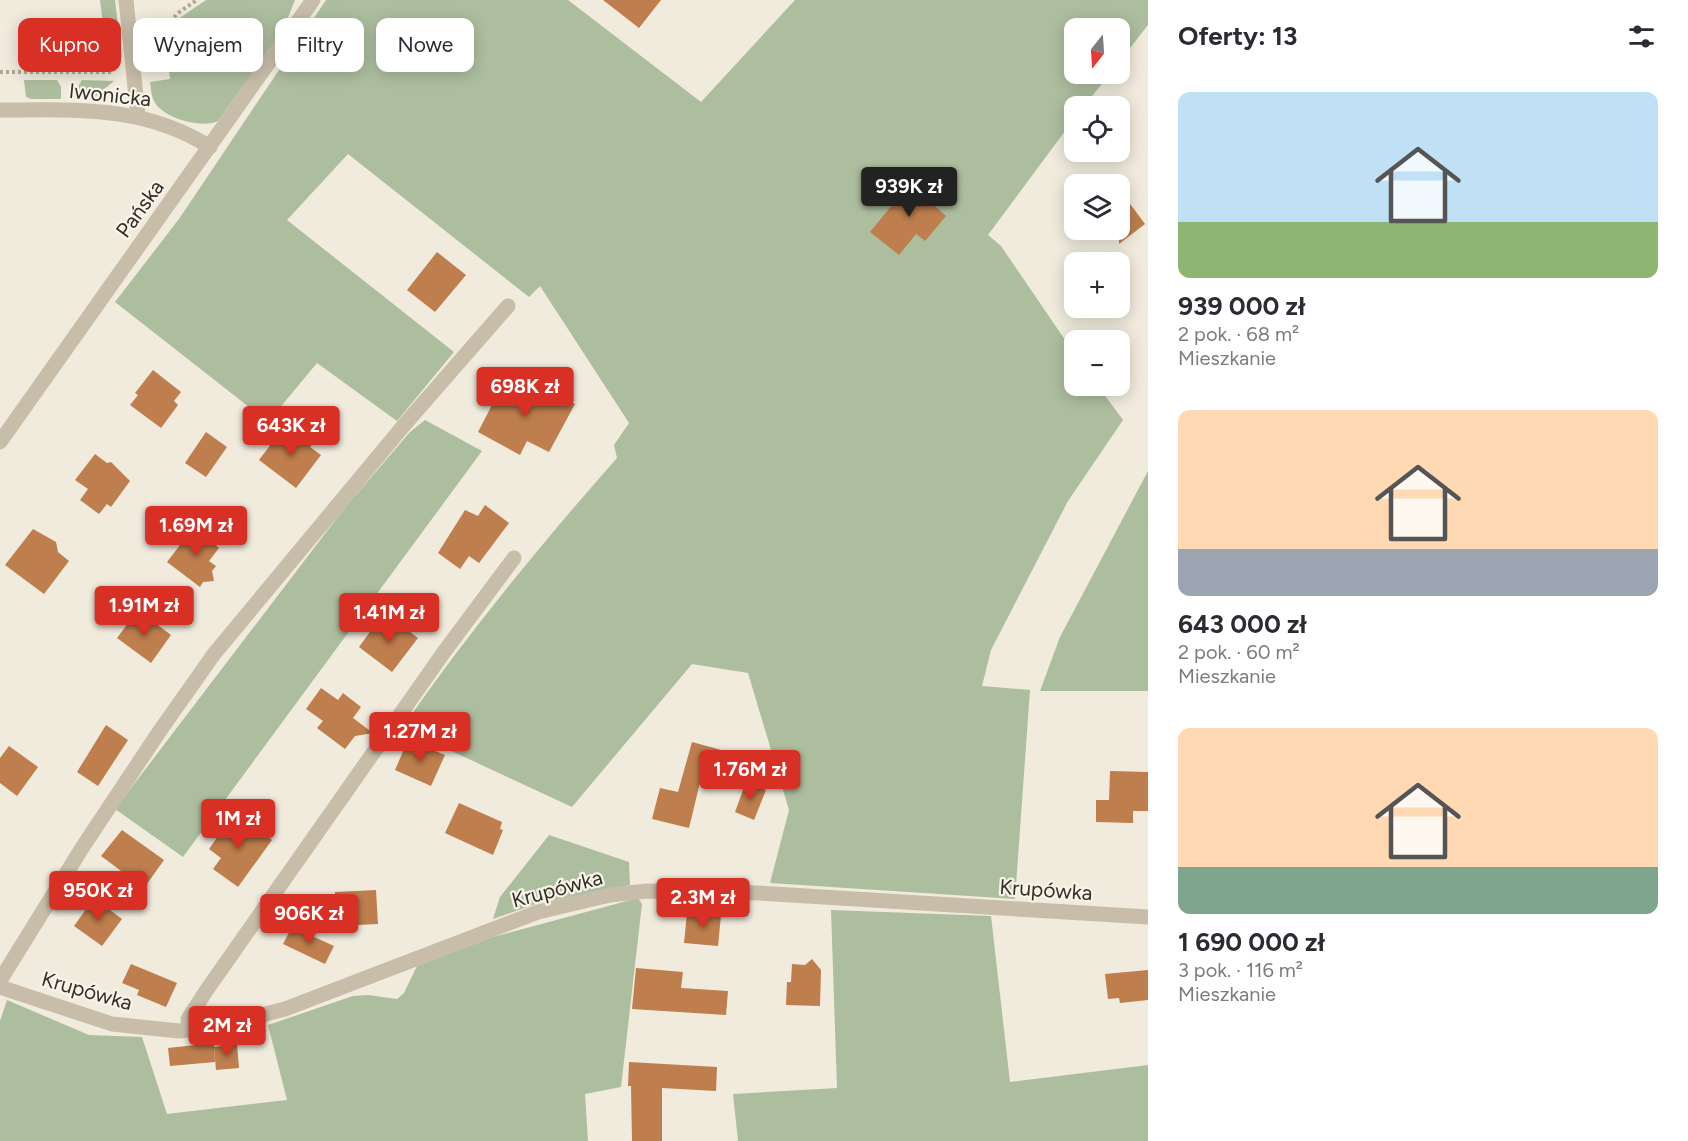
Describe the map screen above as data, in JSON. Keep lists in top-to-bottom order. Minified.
{"streets":{"street":["Iwonicka","Pańska","Krupówka"]},"crossings":[["Iwonicka","Pańska"]],"north":"bottom","page":{"heading":"Oferty: 13","map_buttons":["+","−"],"chip":["Kupno","Wynajem","Filtry","Nowe"],"list":[{"name":"939 000 zł","note":"2 pok. · 68 m² · Mieszkanie"},{"name":"643 000 zł","note":"2 pok. · 60 m² · Mieszkanie"},{"name":"1 690 000 zł","note":"3 pok. · 116 m² · Mieszkanie"}],"price":["939K zł","698K zł","643K zł","1.69M zł","1.91M zł","1.41M zł","1.27M zł","1.76M zł","1M zł","950K zł","2.3M zł","906K zł","2M zł"]}}
